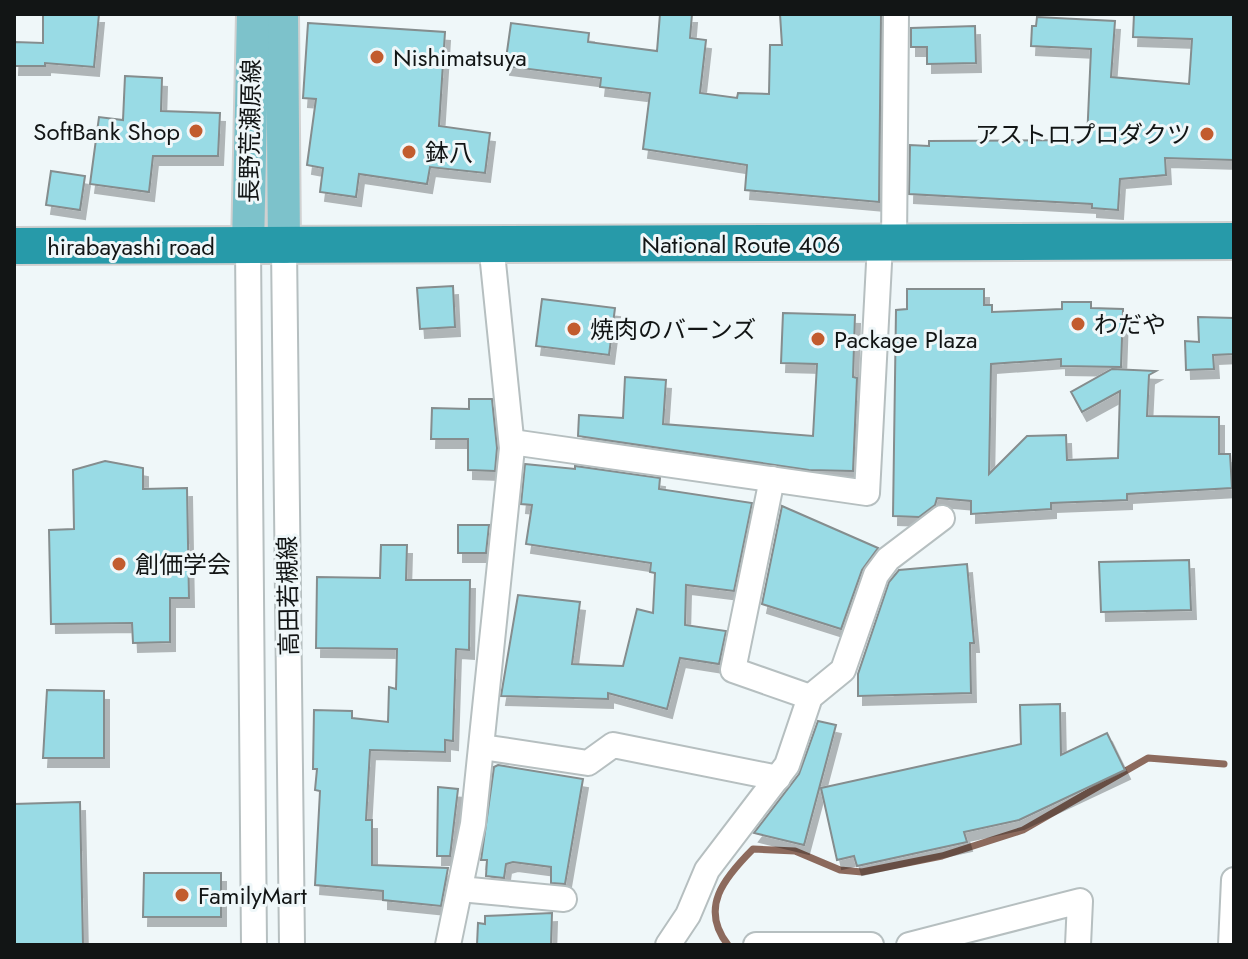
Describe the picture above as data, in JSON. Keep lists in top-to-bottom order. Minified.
{"streets":{"highway":["National Route 406","hirabayashi road"],"main road":["長野荒瀬原線"],"street":["高田若槻線"]},"crossings":[["長野荒瀬原線","National Route 406"],["長野荒瀬原線","hirabayashi road"],["長野荒瀬原線","高田若槻線"],["National Route 406","hirabayashi road"],["National Route 406","高田若槻線"],["hirabayashi road","高田若槻線"]],"places":["Nishimatsuya","SoftBank Shop","アストロプロダクツ","鉢八","わだや","焼肉のバーンズ","Package Plaza","創価学会","FamilyMart"]}
